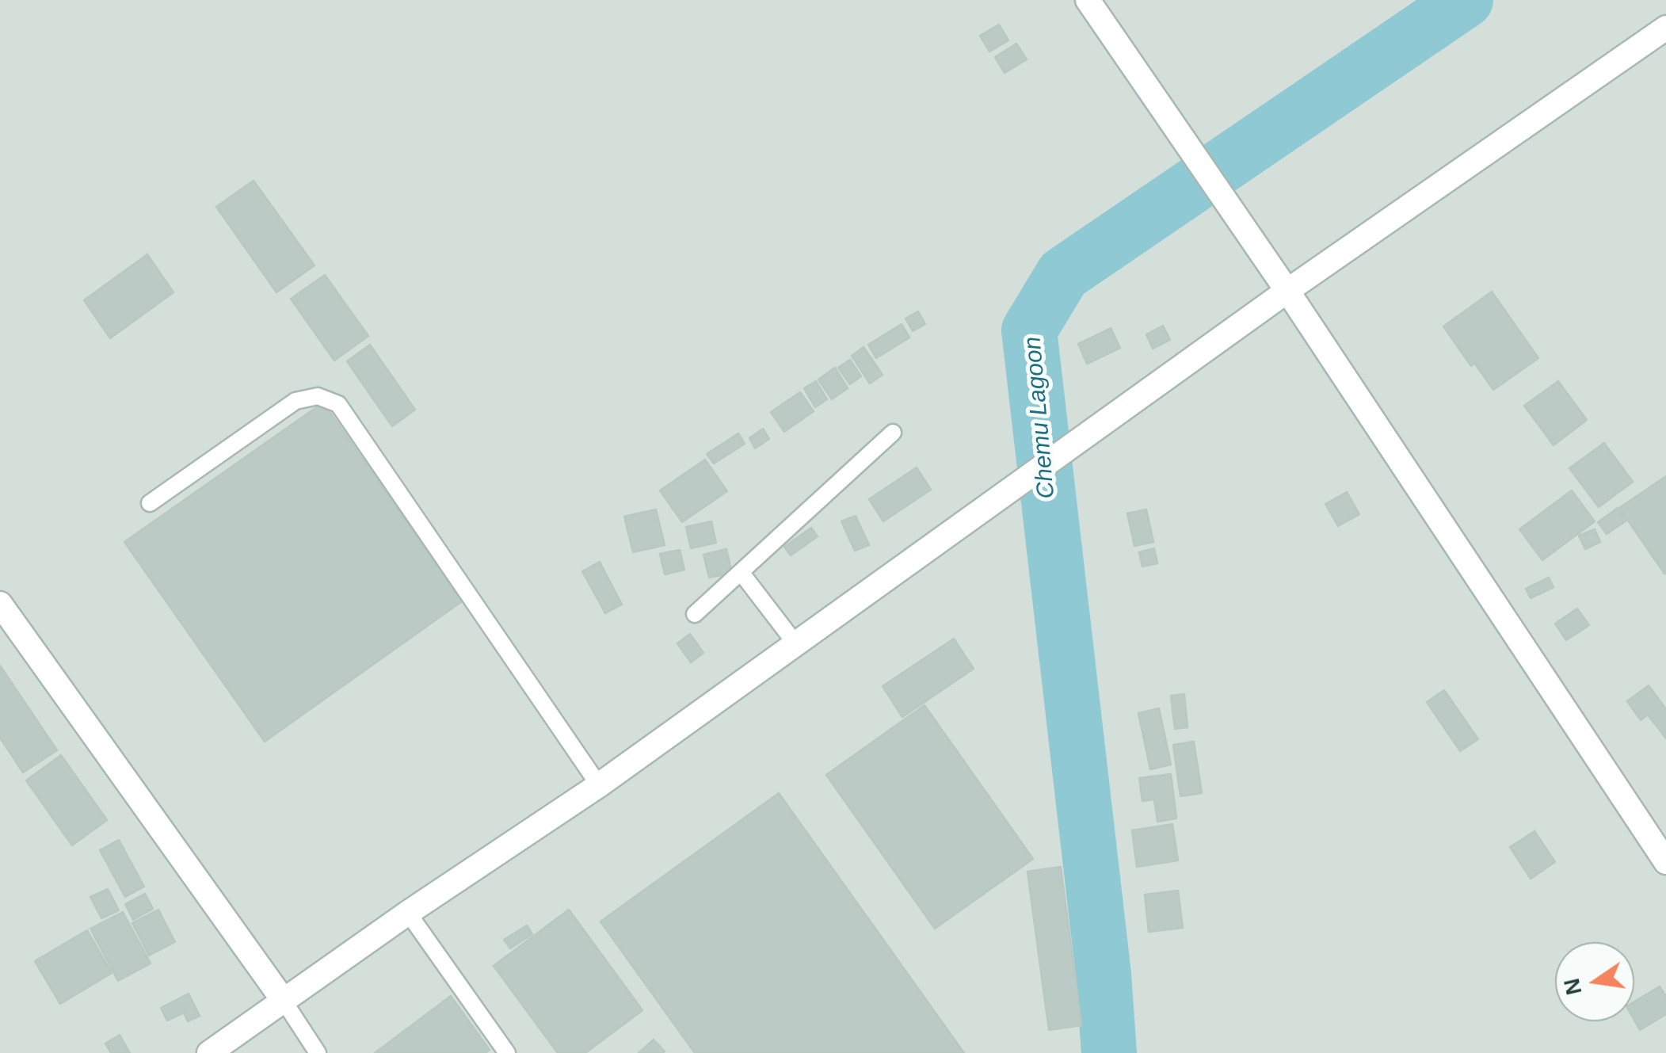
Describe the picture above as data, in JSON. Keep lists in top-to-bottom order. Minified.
{"water":["Chemu Lagoon"],"north":"left"}
